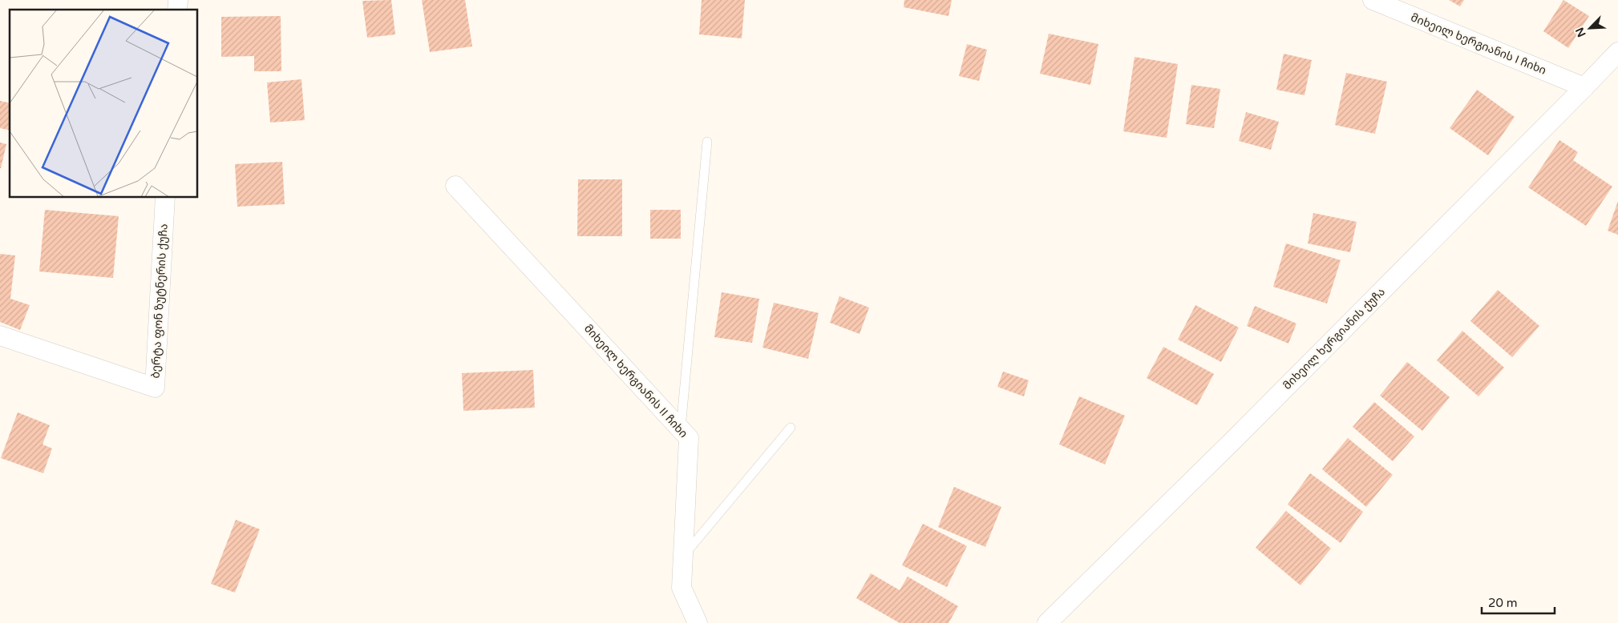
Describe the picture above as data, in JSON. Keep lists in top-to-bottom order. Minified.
{"streets":{"street":["მიხეილ ხერგიანის I ჩიხი","ბერტა ფონ ზუტნერის ქუჩა","მიხეილ ხერგიანის ქუჩა","მიხეილ ხერგიანის II ჩიხი"]},"crossings":[["მიხეილ ხერგიანის I ჩიხი","მიხეილ ხერგიანის ქუჩა"]],"scale_bar":"20 m","north":"bottom left"}
